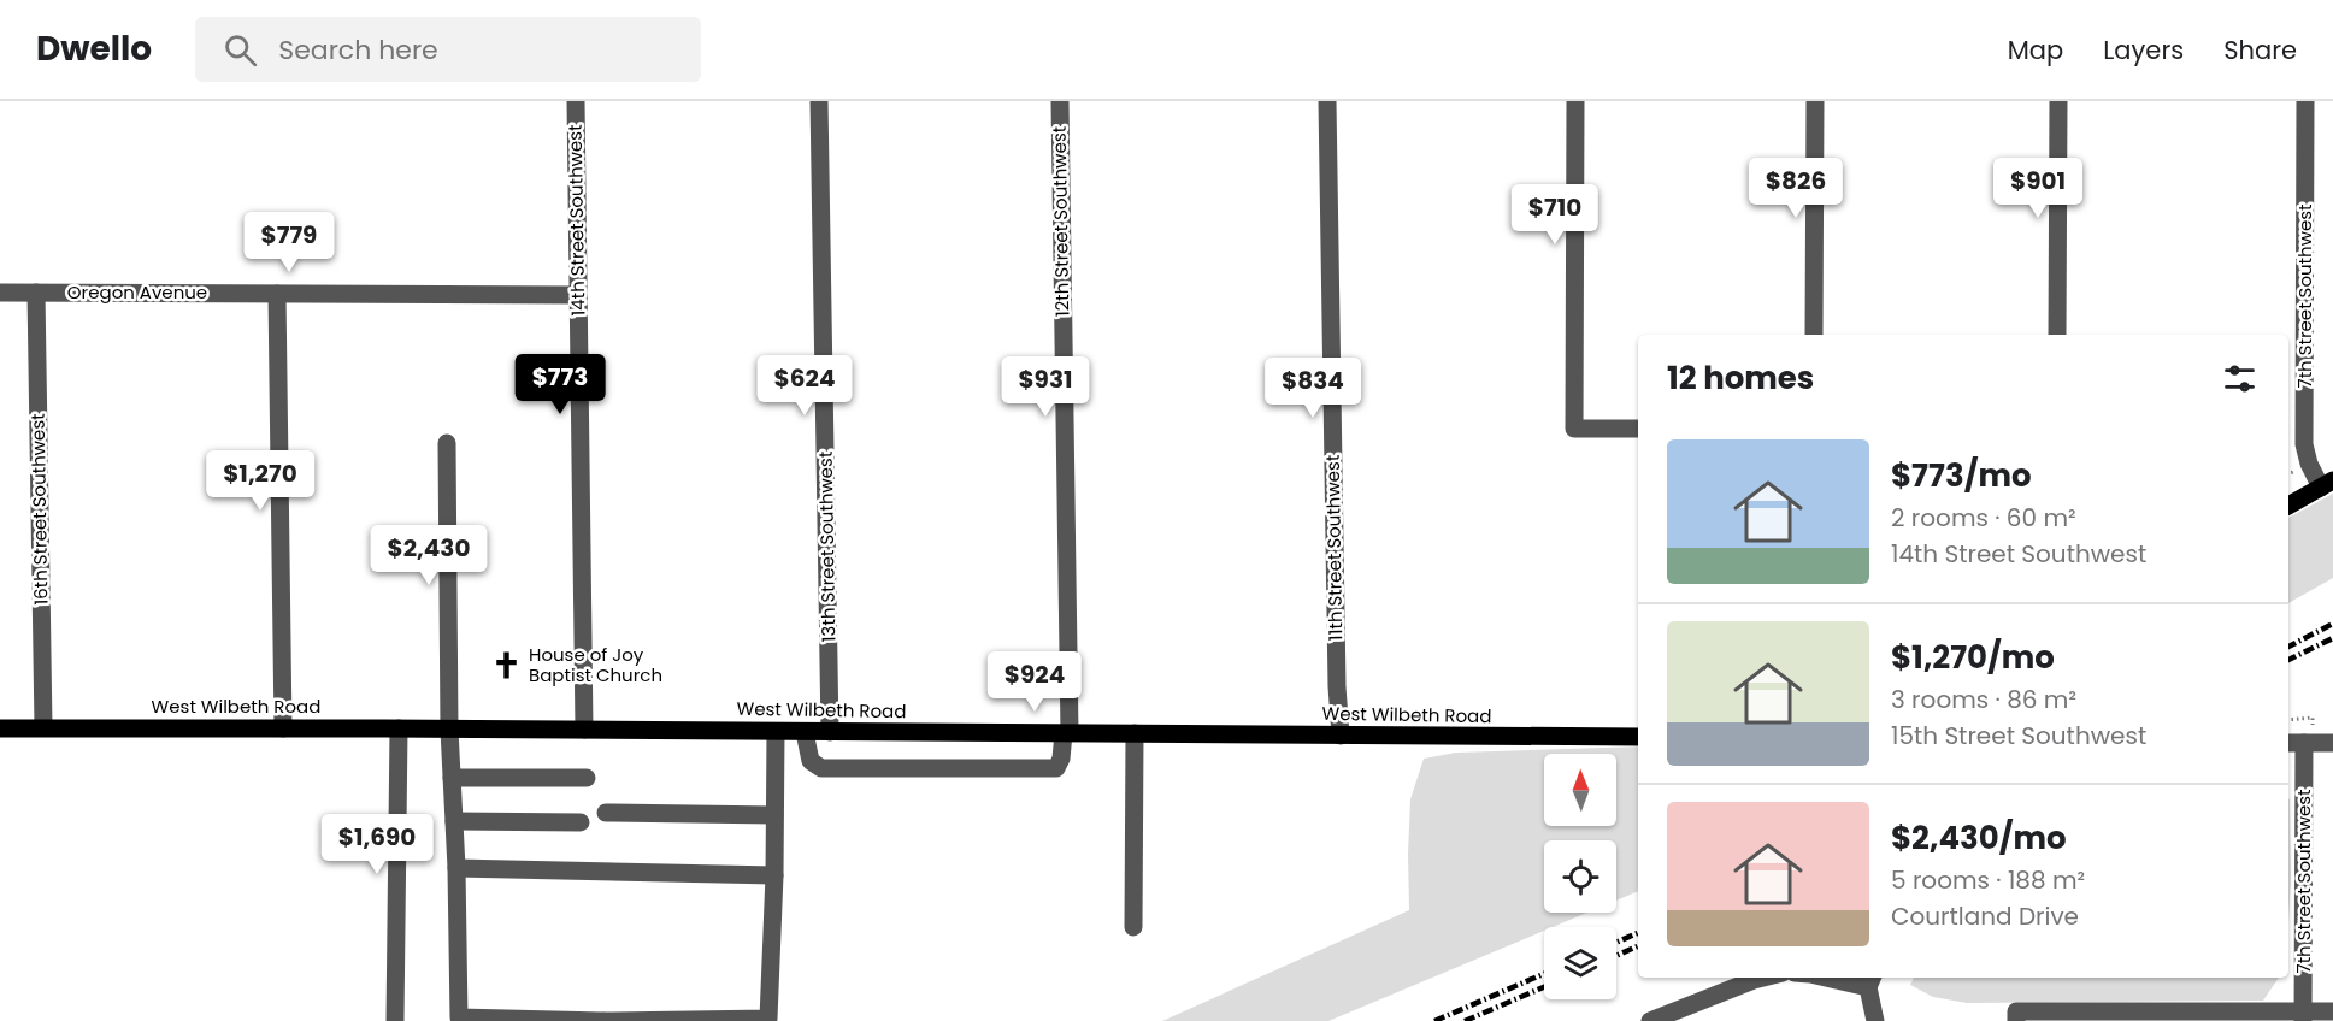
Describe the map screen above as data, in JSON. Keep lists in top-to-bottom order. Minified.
{"streets":{"main road":["West Wilbeth Road"],"street":["14th Street Southwest","12th Street Southwest","Oregon Avenue","7th Street Southwest","16th Street Southwest","13th Street Southwest","11th Street Southwest"]},"crossings":[["14th Street Southwest","Oregon Avenue"],["14th Street Southwest","West Wilbeth Road"],["12th Street Southwest","West Wilbeth Road"],["Oregon Avenue","16th Street Southwest"],["16th Street Southwest","West Wilbeth Road"],["13th Street Southwest","West Wilbeth Road"],["11th Street Southwest","West Wilbeth Road"]],"places":{"church":["House of Joy Baptist Church"]},"north":"top","page":{"header":"Dwello","search":"Search here","nav":["Map","Layers","Share"],"price":["$826","$901","$710","$779","$773","$624","$931","$834","$1,270","$2,430","$924","$1,690"],"heading":"12 homes","list":[{"name":"$773/mo","note":"2 rooms · 60 m² · 14th Street Southwest"},{"name":"$1,270/mo","note":"3 rooms · 86 m² · 15th Street Southwest"},{"name":"$2,430/mo","note":"5 rooms · 188 m² · Courtland Drive"}]}}
